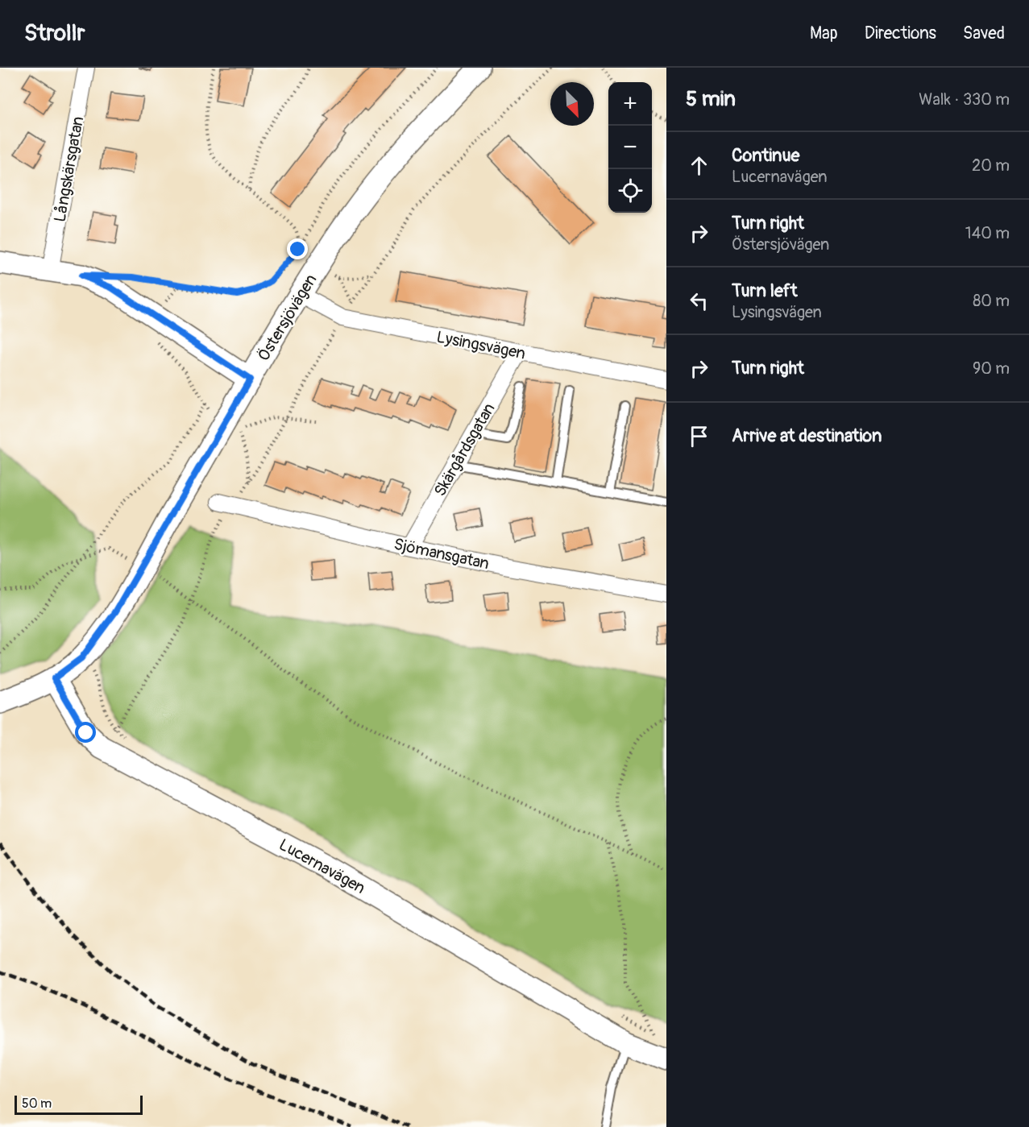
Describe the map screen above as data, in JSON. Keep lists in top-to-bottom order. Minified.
{"streets":{"street":["Långskärsgatan","Östersjövägen","Lysingsvägen","Skärgårdsgatan","Sjömansgatan","Lucernavägen"]},"crossings":[["Östersjövägen","Lysingsvägen"],["Östersjövägen","Lucernavägen"],["Lysingsvägen","Skärgårdsgatan"],["Skärgårdsgatan","Sjömansgatan"]],"scale_bar":"50 m","north":"bottom right","page":{"header":"Strollr","nav":["Map","Directions","Saved"],"heading":["5 min","Walk · 330 m"],"map_buttons":["+","−"],"list":[["Continue","Lucernavägen","20 m"],["Turn right","Östersjövägen","140 m"],["Turn left","Lysingsvägen","80 m"],["Turn right","90 m"],"Arrive at destination"],"scale":"50 m"}}
